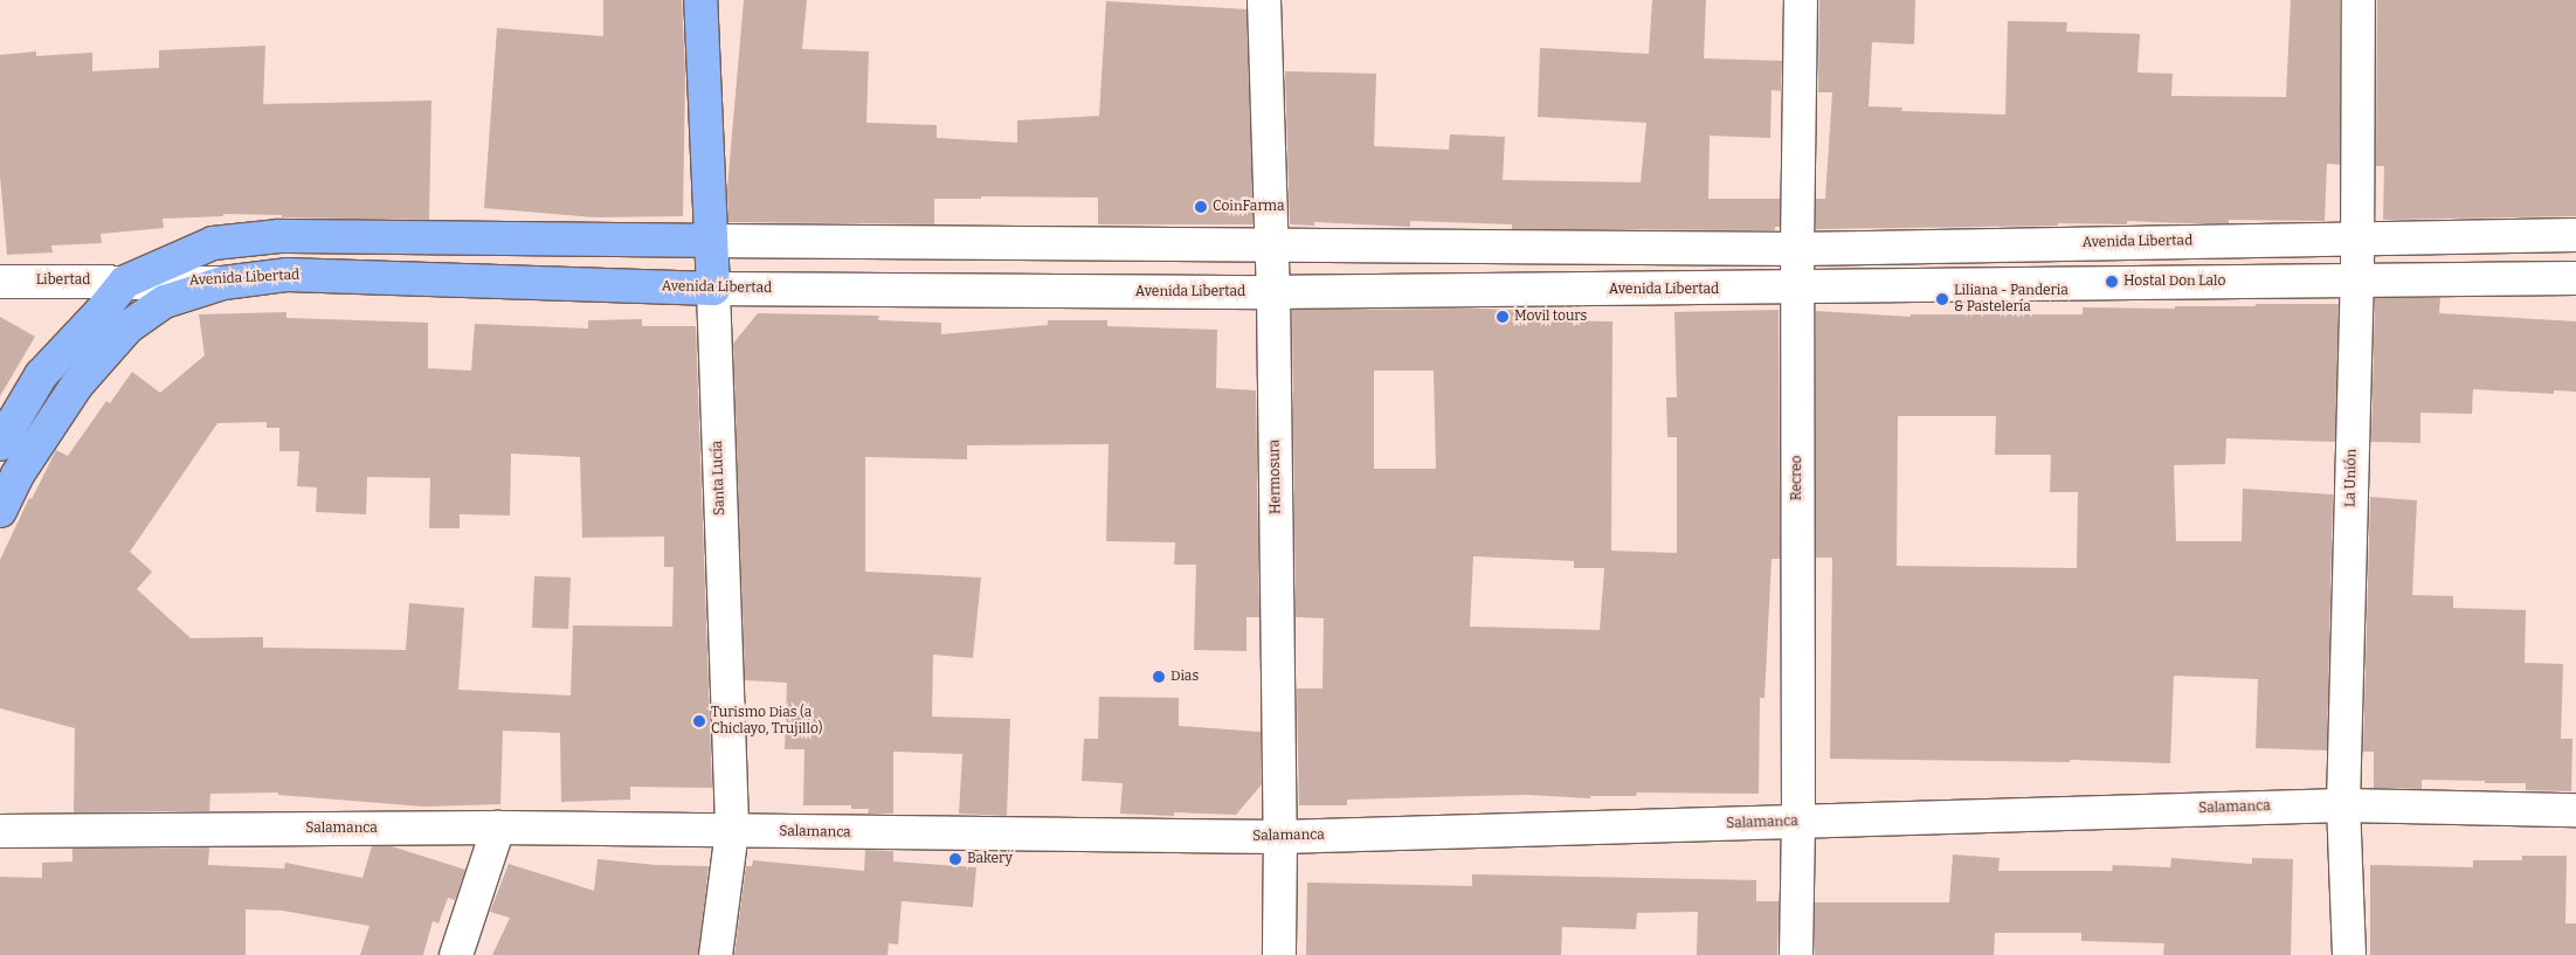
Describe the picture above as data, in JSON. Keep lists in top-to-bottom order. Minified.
{"streets":{"highway":["Avenida Libertad","Santa Lucía"],"street":["Libertad","Hermosura","Recreo","La Unión","Salamanca"]},"crossings":[["Avenida Libertad","Libertad"],["Avenida Libertad","Hermosura"],["Avenida Libertad","Santa Lucía"],["Avenida Libertad","Recreo"],["Avenida Libertad","La Unión"],["Hermosura","Salamanca"],["Santa Lucía","Salamanca"],["Recreo","Salamanca"],["La Unión","Salamanca"]],"places":["CoinFarma","Hostal Don Lalo","Liliana - Panderia & Pastelería","Movil tours","Dias","Turismo Dias (a Chiclayo, Trujillo)","Bakery"]}
